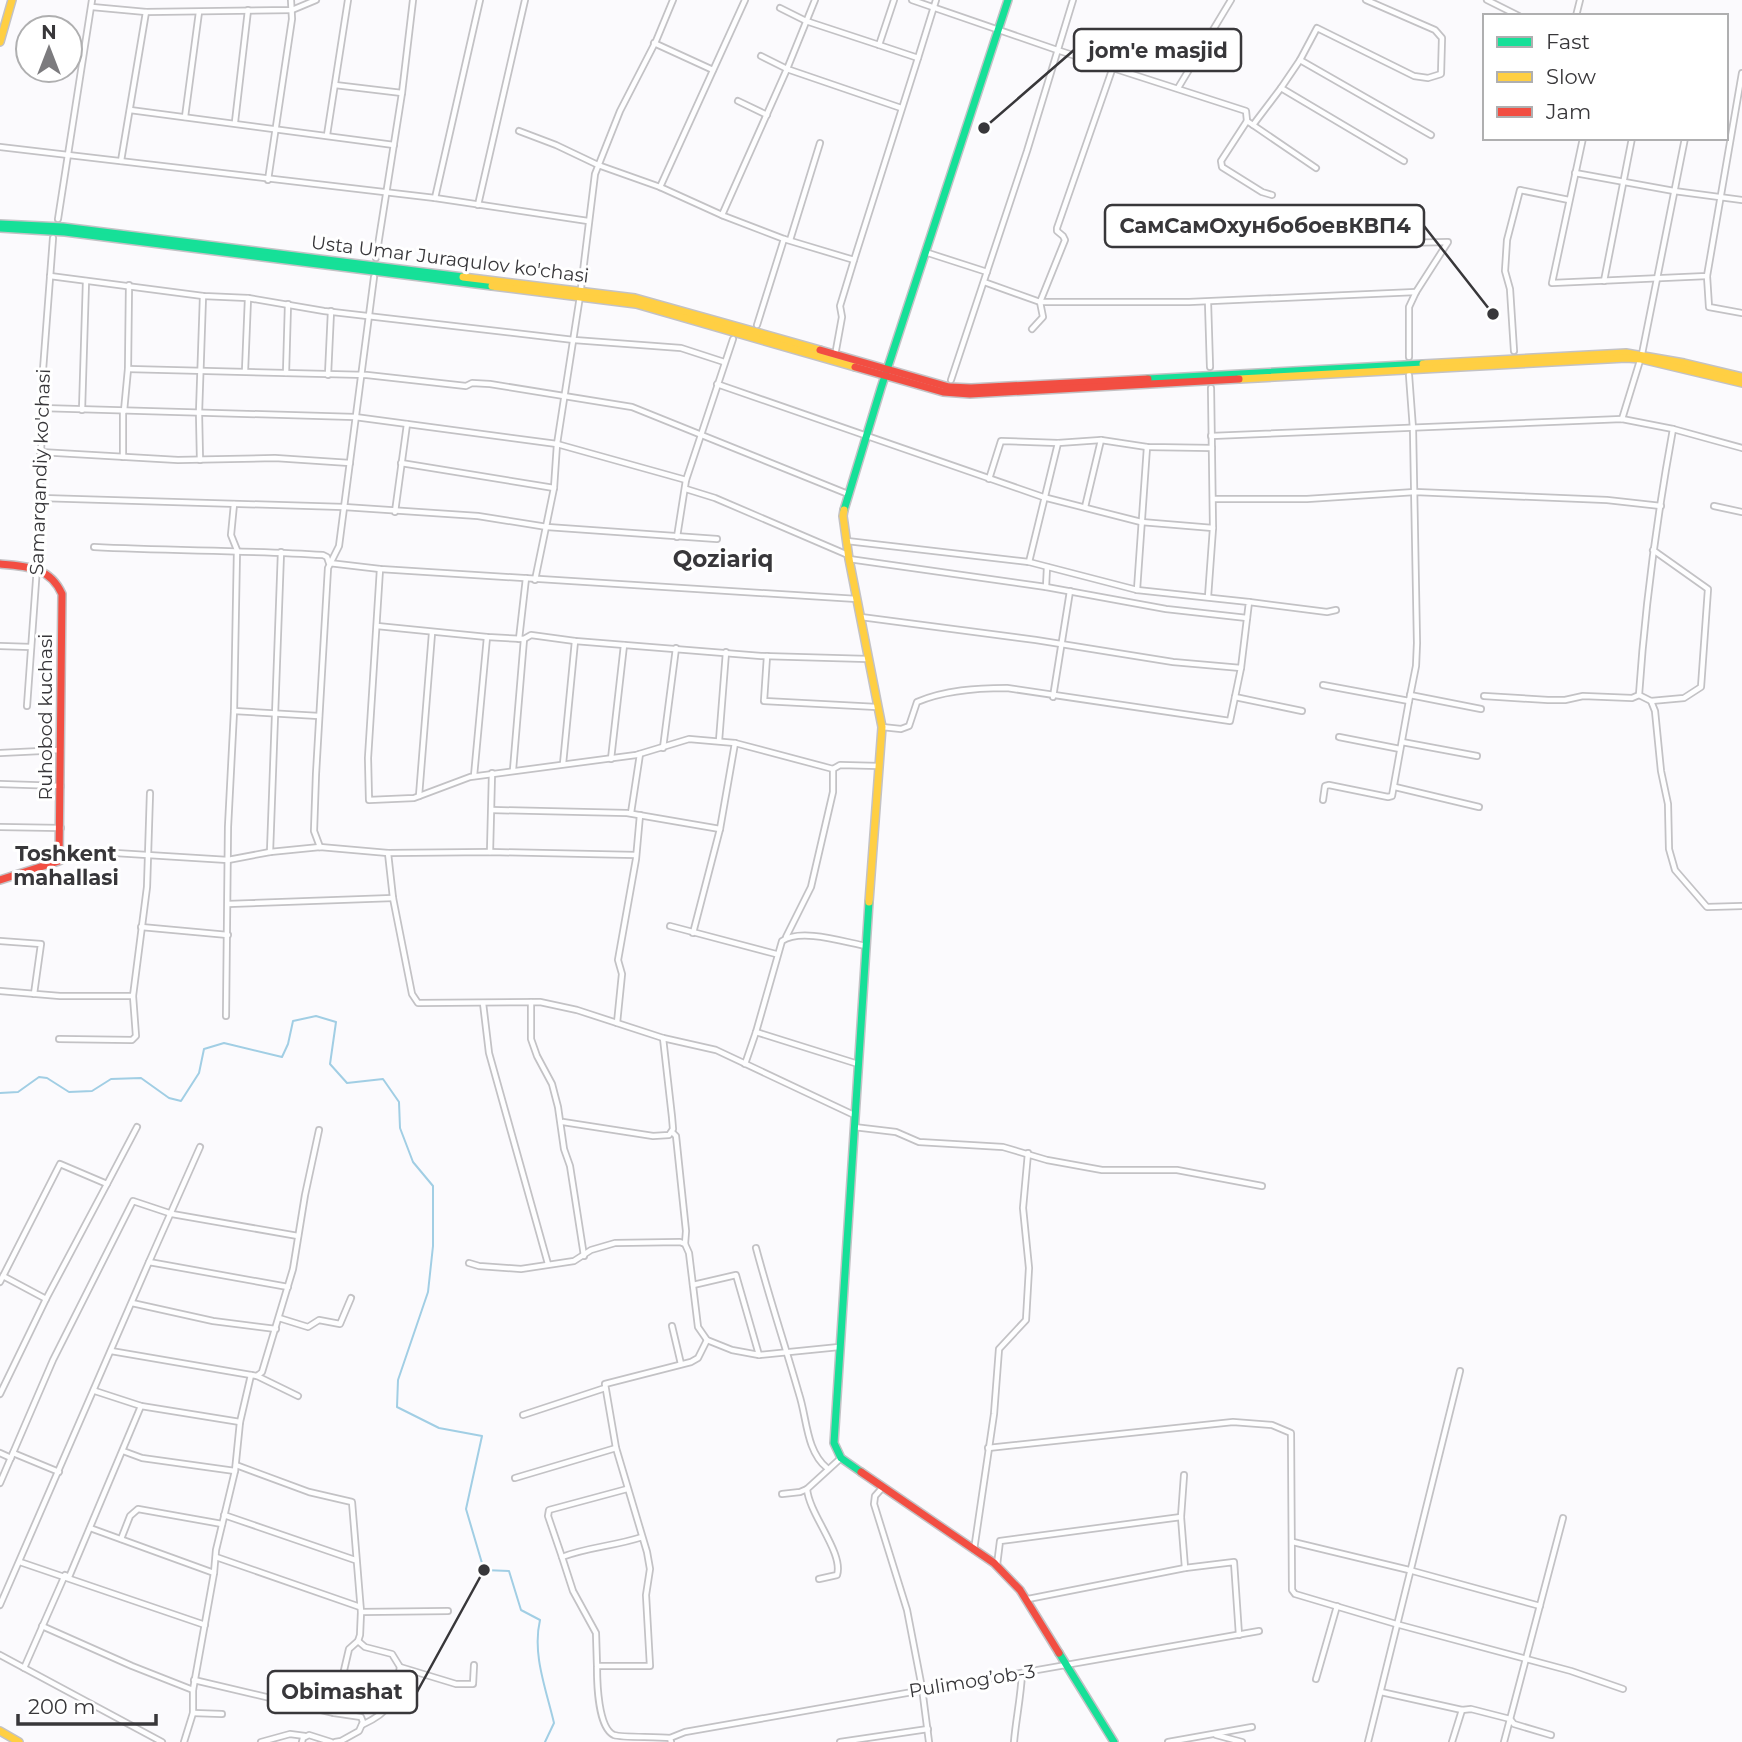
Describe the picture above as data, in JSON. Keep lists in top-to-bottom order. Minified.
{"streets":{"main road":["Usta Umar Juraqulov ko'chasi","Ruhobod kuchasi"],"street":["Samarqandiy ko'chasi","Pulimog’ob-3"]},"crossings":[["Samarqandiy ko'chasi","Ruhobod kuchasi"]],"districts":["Qoziariq","Toshkent mahallasi"],"places":["jom'e masjid","СамСамОхунбобоевКВП4","Obimashat"],"legend":["Fast","Slow","Jam"],"scale_bar":"200 m","north":"top"}
